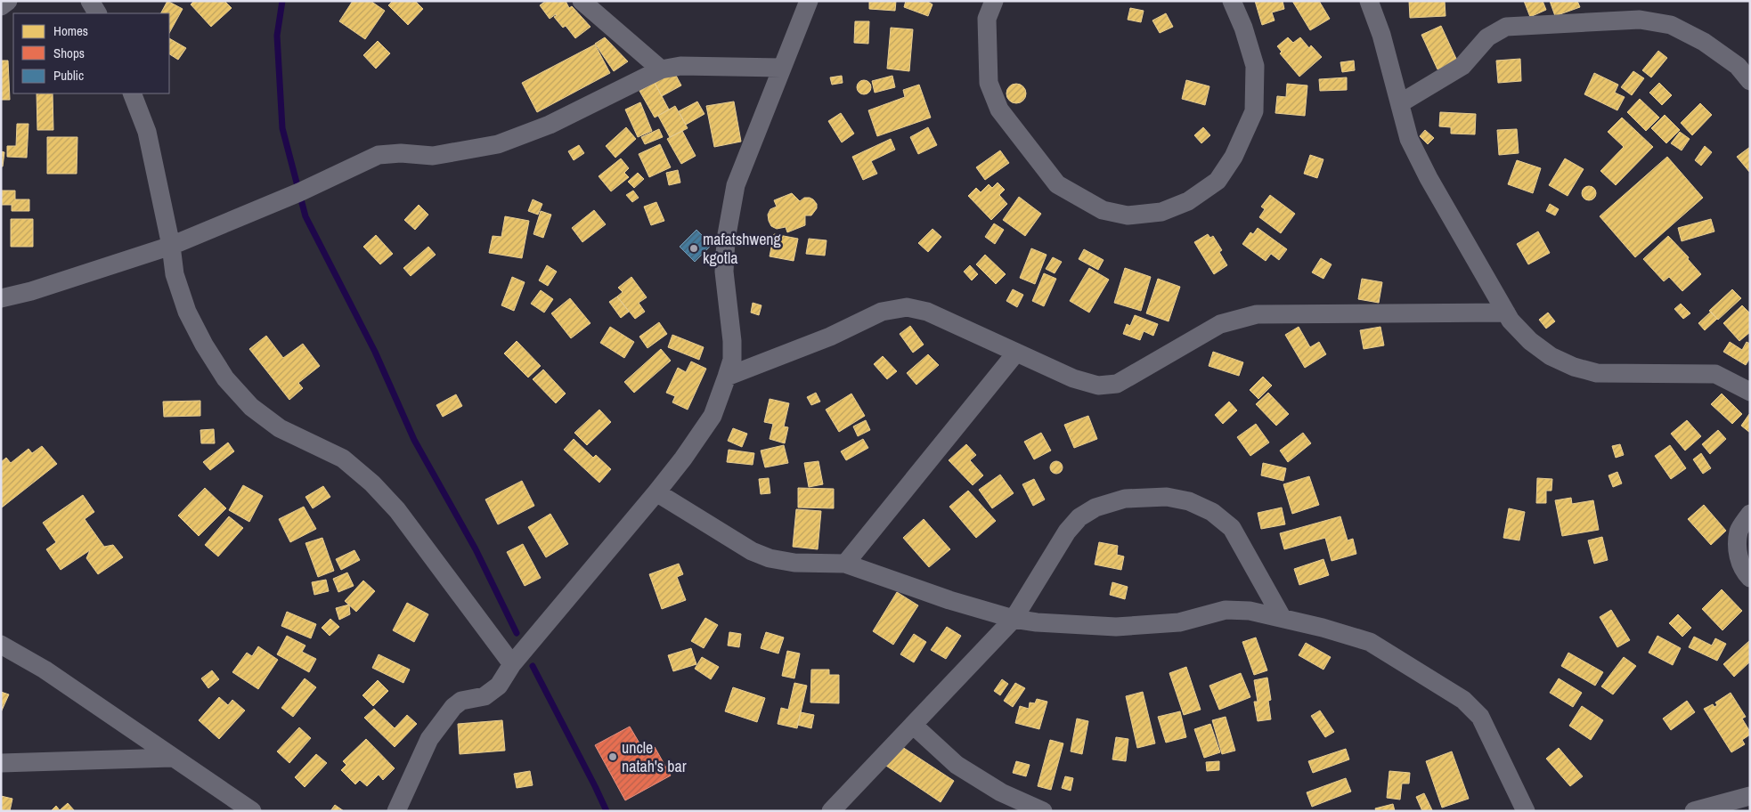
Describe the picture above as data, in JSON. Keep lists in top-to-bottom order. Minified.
{"places":["mafatshweng kgotla","uncle natah's bar"],"legend":["Homes","Shops","Public"]}
